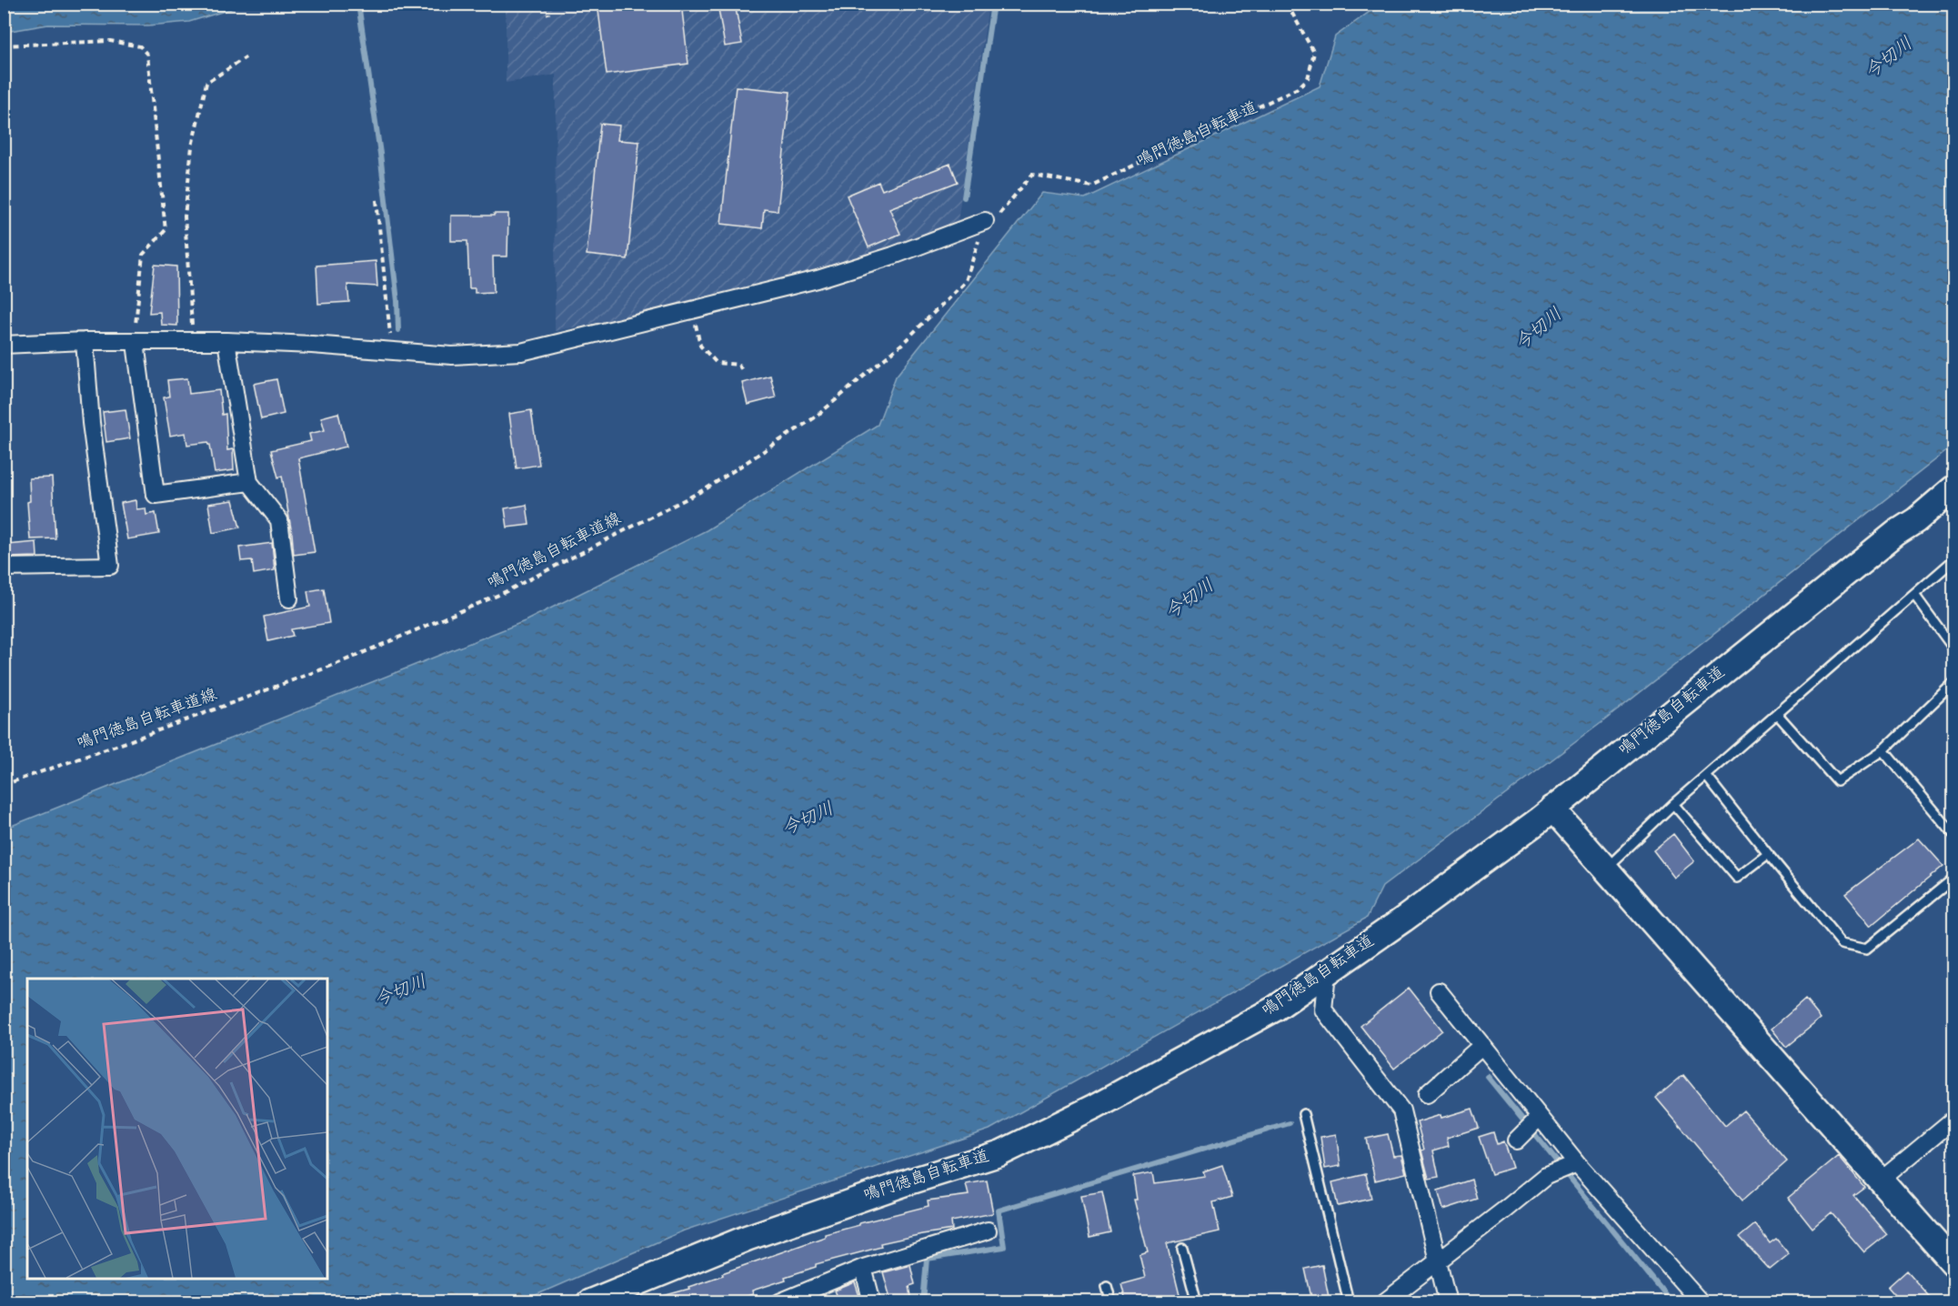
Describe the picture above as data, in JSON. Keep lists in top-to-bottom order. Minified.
{"streets":{"main road":["鳴門徳島自転車道"],"path":["鳴門徳島自転車道線"]},"crossings":[["鳴門徳島自転車道","鳴門徳島自転車道線"]],"water":["今切川"]}
